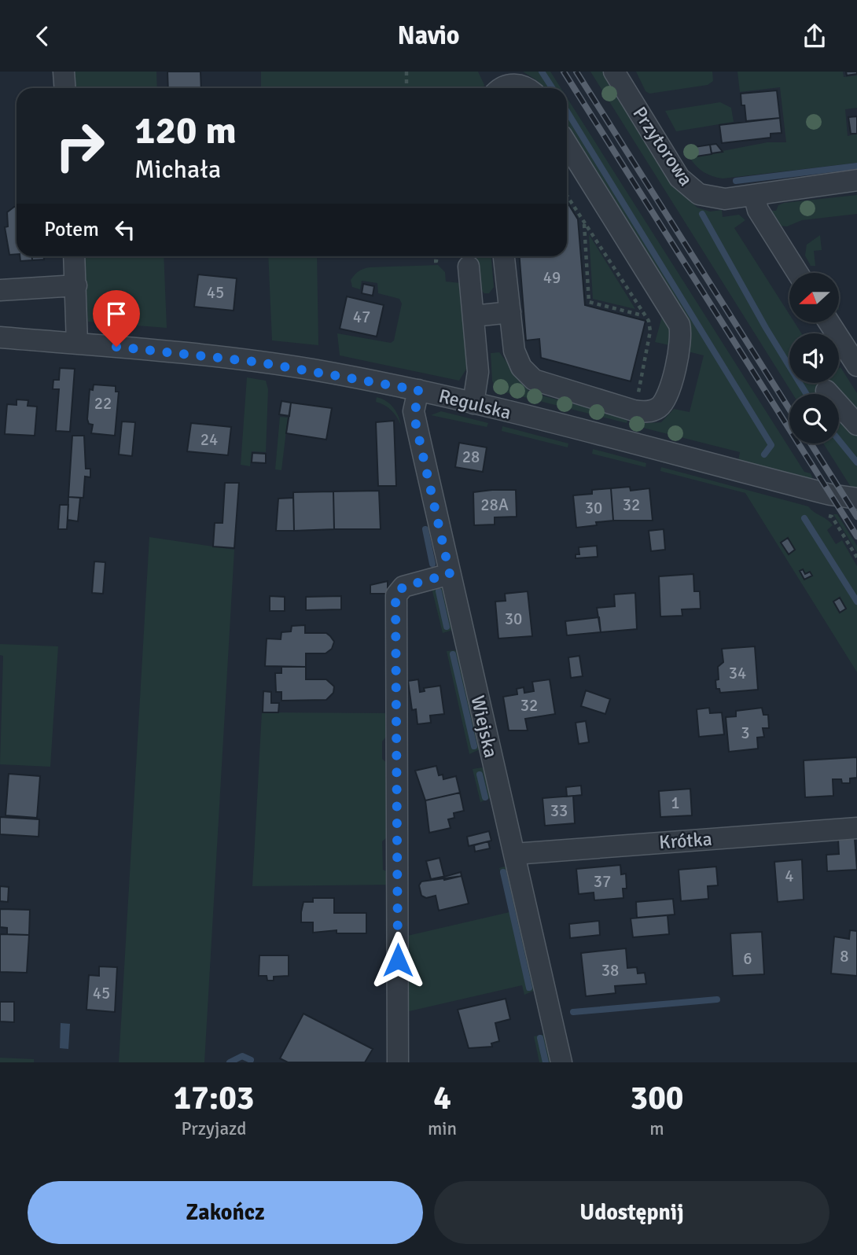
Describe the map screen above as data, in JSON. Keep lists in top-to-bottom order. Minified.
{"streets":{"street":["Przytorowa","Regulska","Wiejska","Krótka"]},"crossings":[["Regulska","Wiejska"],["Wiejska","Krótka"]],"house_numbers":["49","45","47","22","24","28","28A","32","30","30","34","32","3","1","33","4","37","8","6","38","45"],"north":"left","page":{"header":"Navio","turn":["120 m","Michała"],"then":"Potem","eta":["17:03","Przyjazd","4","min","300","m"],"buttons":["Zakończ","Udostępnij"]}}
